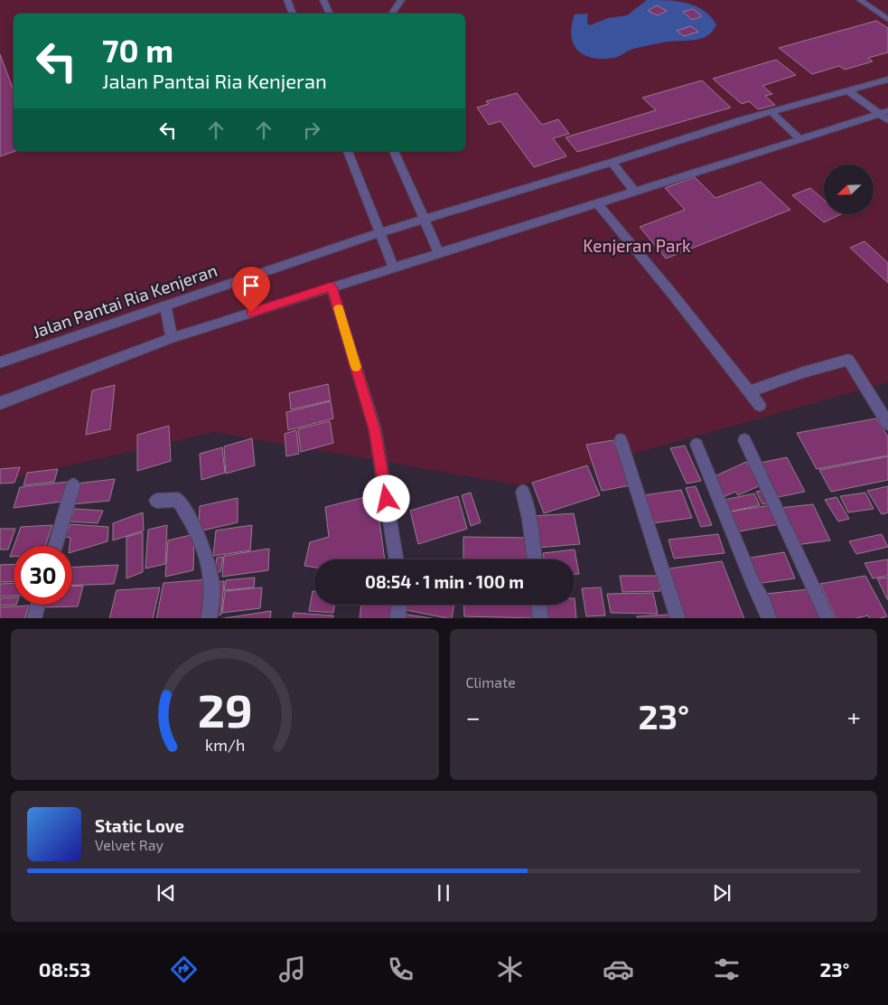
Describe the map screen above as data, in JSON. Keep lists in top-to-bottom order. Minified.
{"streets":{"street":["Jalan Pantai Ria Kenjeran"]},"parks":["Kenjeran Park"],"north":"bottom left","page":{"turn":["70 m","Jalan Pantai Ria Kenjeran"],"limit":"30","trip":"08:54 · 1 min · 100 m","tile":"Climate","heat":["−","23°","+"],"song":["Static Love","Velvet Ray"],"tabs":["08:53","23°"],"gauge":["29","km/h"]}}
